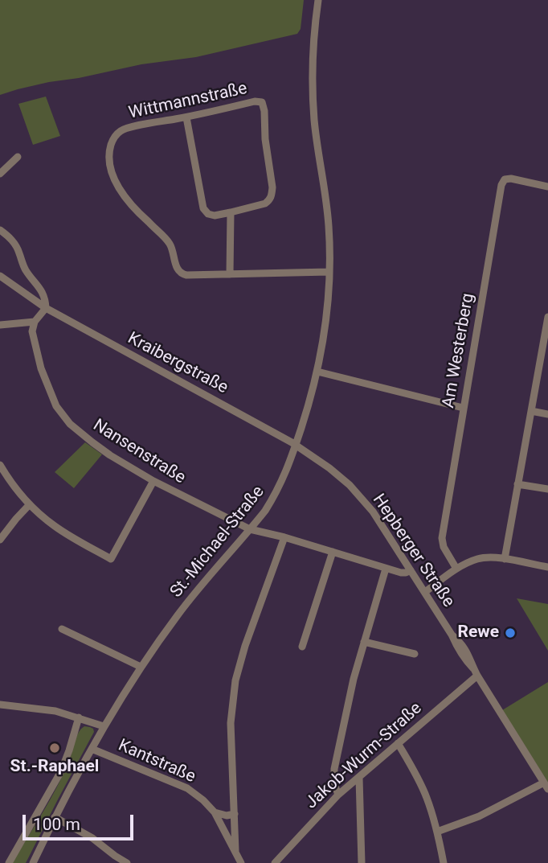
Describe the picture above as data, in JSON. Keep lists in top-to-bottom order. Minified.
{"streets":{"street":["Wittmannstraße","Am Westerberg","Kraibergstraße","Nansenstraße","St.-Michael-Straße","Hepberger Straße","Jakob-Wurm-Straße","Kantstraße"]},"crossings":[["Kraibergstraße","St.-Michael-Straße"],["Kraibergstraße","Hepberger Straße"],["Nansenstraße","St.-Michael-Straße"],["Nansenstraße","Hepberger Straße"],["St.-Michael-Straße","Hepberger Straße"],["St.-Michael-Straße","Kantstraße"],["Hepberger Straße","Jakob-Wurm-Straße"]],"places":["Rewe","St.-Raphael"],"scale_bar":"100 m"}
